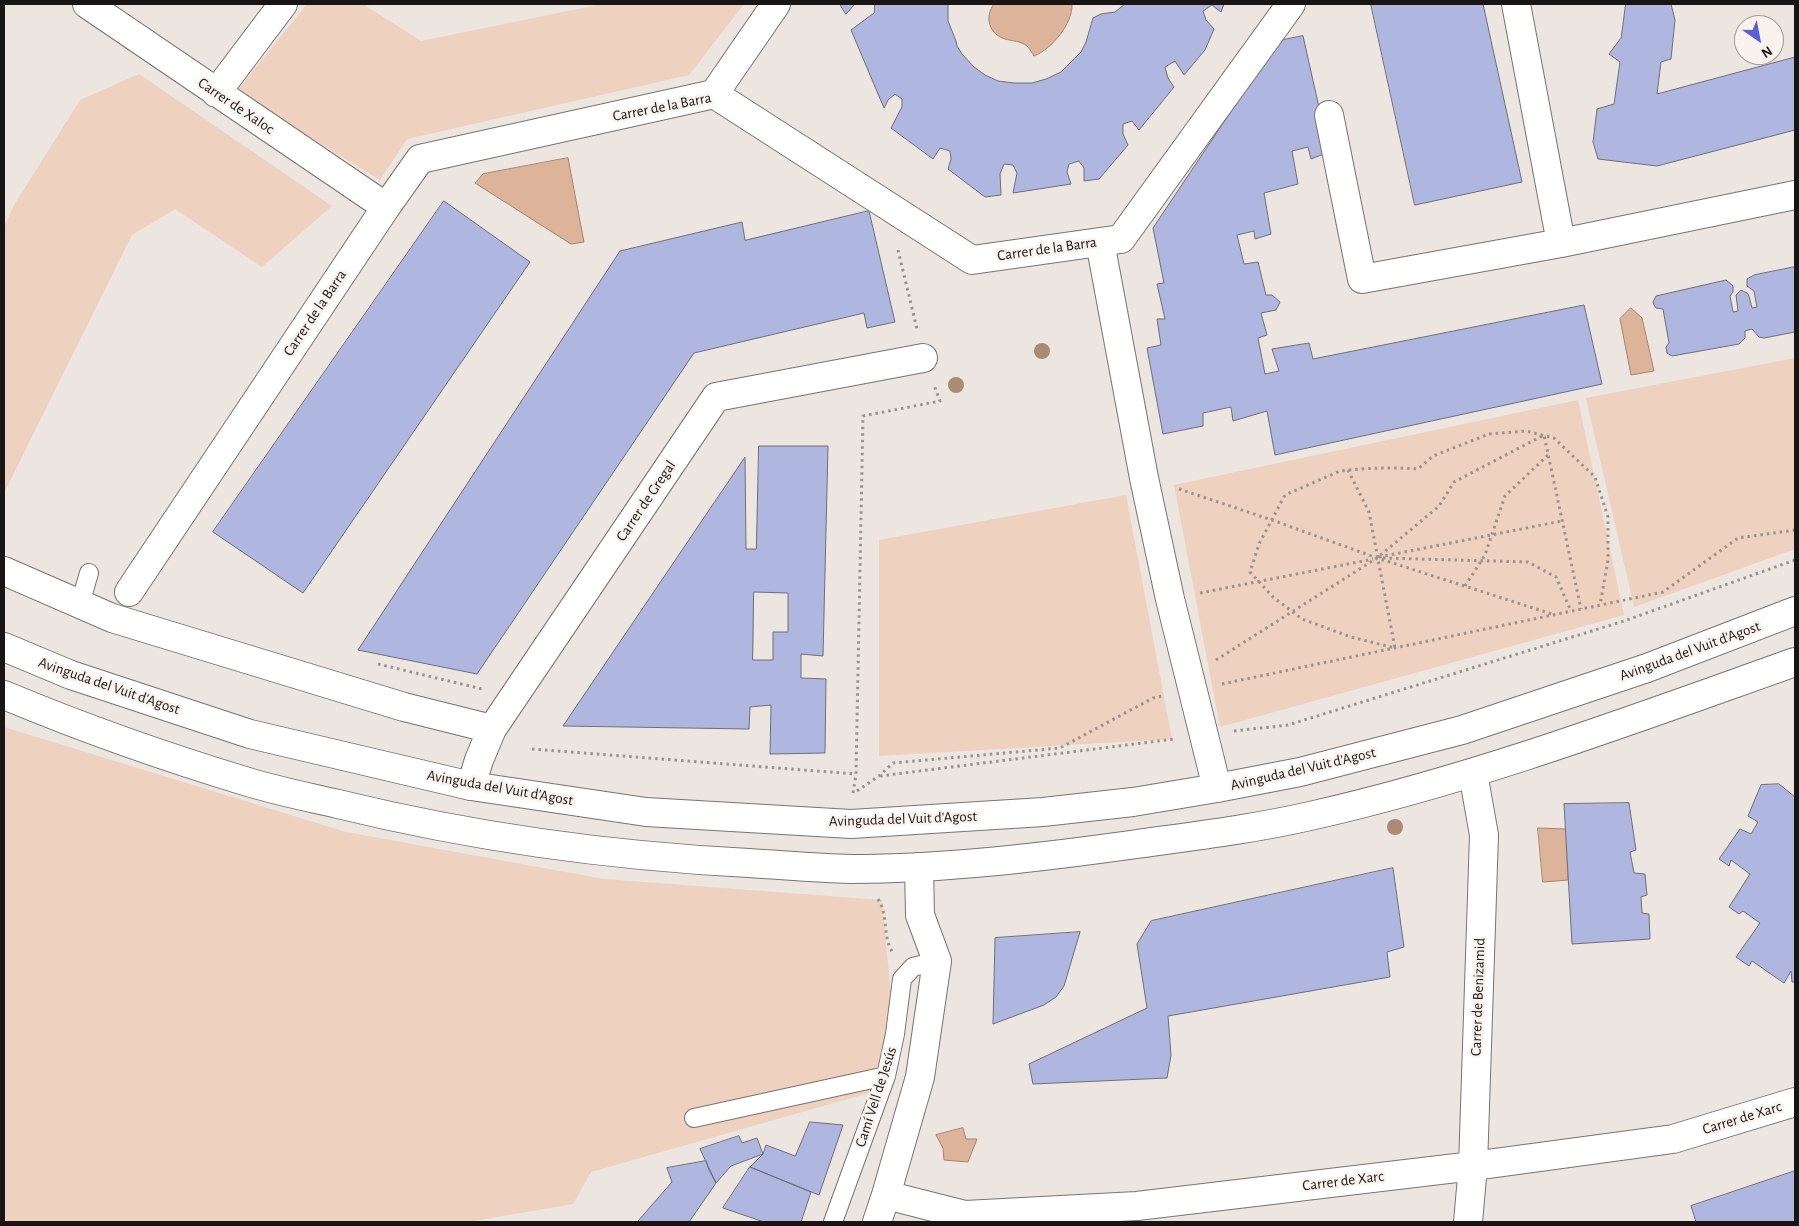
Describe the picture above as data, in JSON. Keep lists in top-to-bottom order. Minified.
{"streets":{"street":["Carrer de Xaloc","Carrer de la Barra","Carrer de Gregal","Avinguda del Vuit d'Agost","Carrer de Benizamid","Carrer de Xarc"],"lane":["Camí Vell de Jesús"]},"crossings":[["Carrer de Xaloc","Carrer de la Barra"],["Carrer de Gregal","Avinguda del Vuit d'Agost"],["Carrer de Benizamid","Carrer de Xarc"]],"north":"bottom right"}
